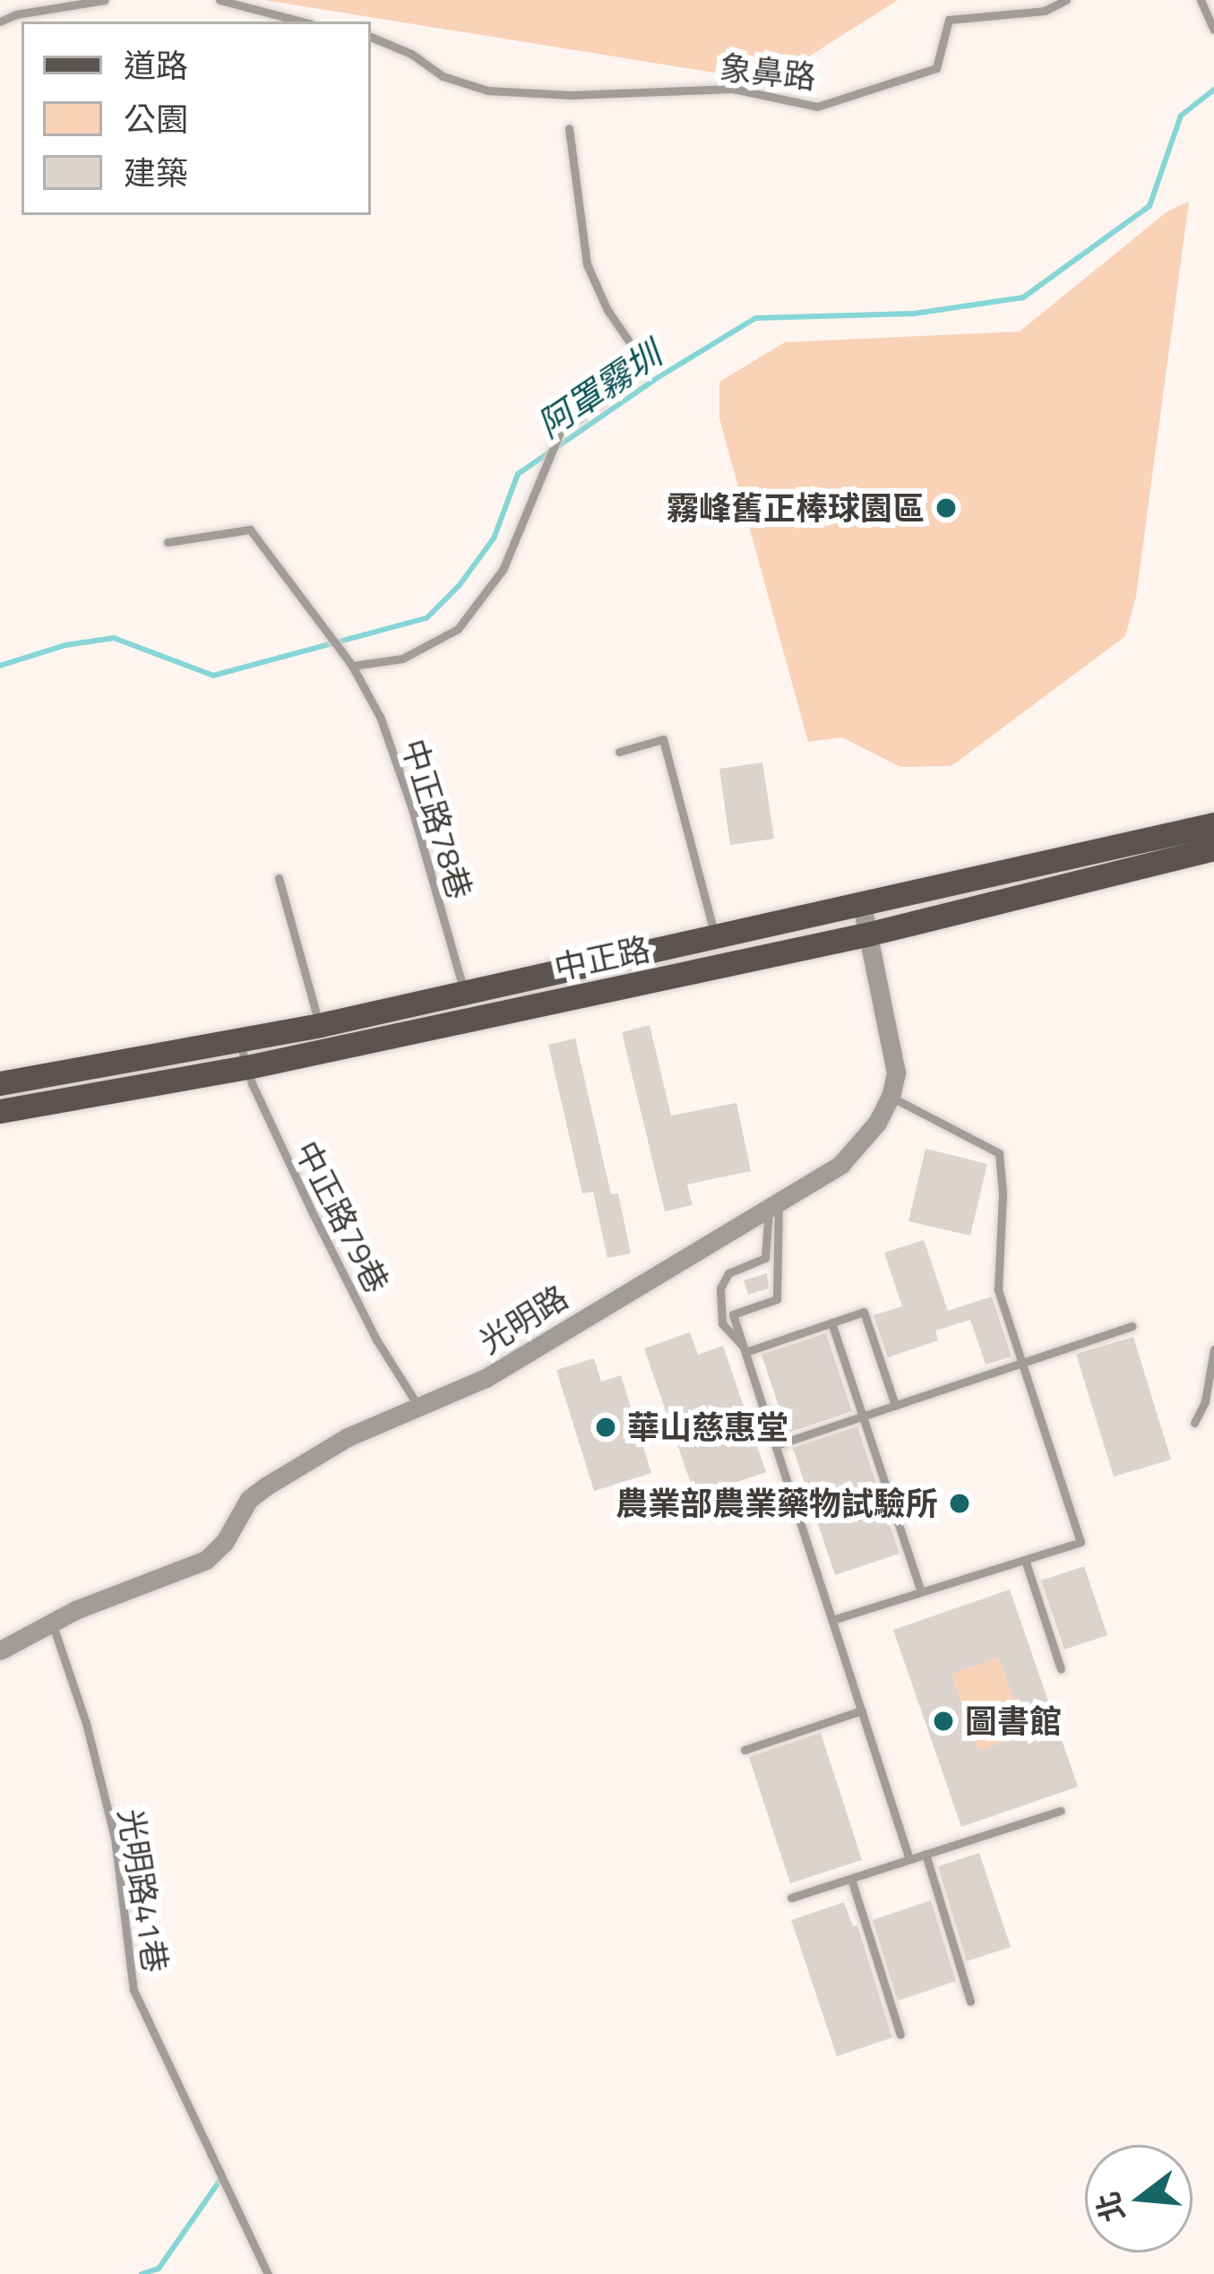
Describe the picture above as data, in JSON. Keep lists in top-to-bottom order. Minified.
{"streets":{"main road":["中正路"],"street":["光明路"],"lane":["象鼻路","中正路78巷","中正路79巷","光明路41巷"]},"crossings":[["中正路78巷","中正路"],["中正路","中正路79巷"],["中正路79巷","光明路"],["光明路","光明路41巷"]],"water":["阿罩霧圳"],"places":["霧峰舊正棒球園區","華山慈惠堂","農業部農業藥物試驗所","圖書館"],"legend":["道路","公園","建築"],"north":"left"}
